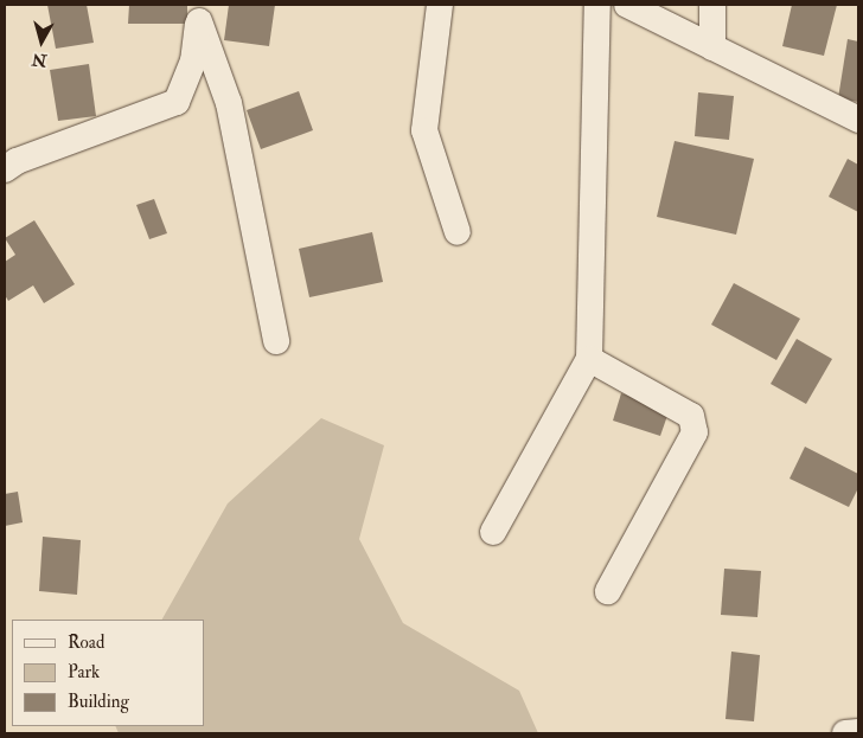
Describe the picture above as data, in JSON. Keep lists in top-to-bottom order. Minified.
{"legend":["Road","Park","Building"],"north":"bottom"}
